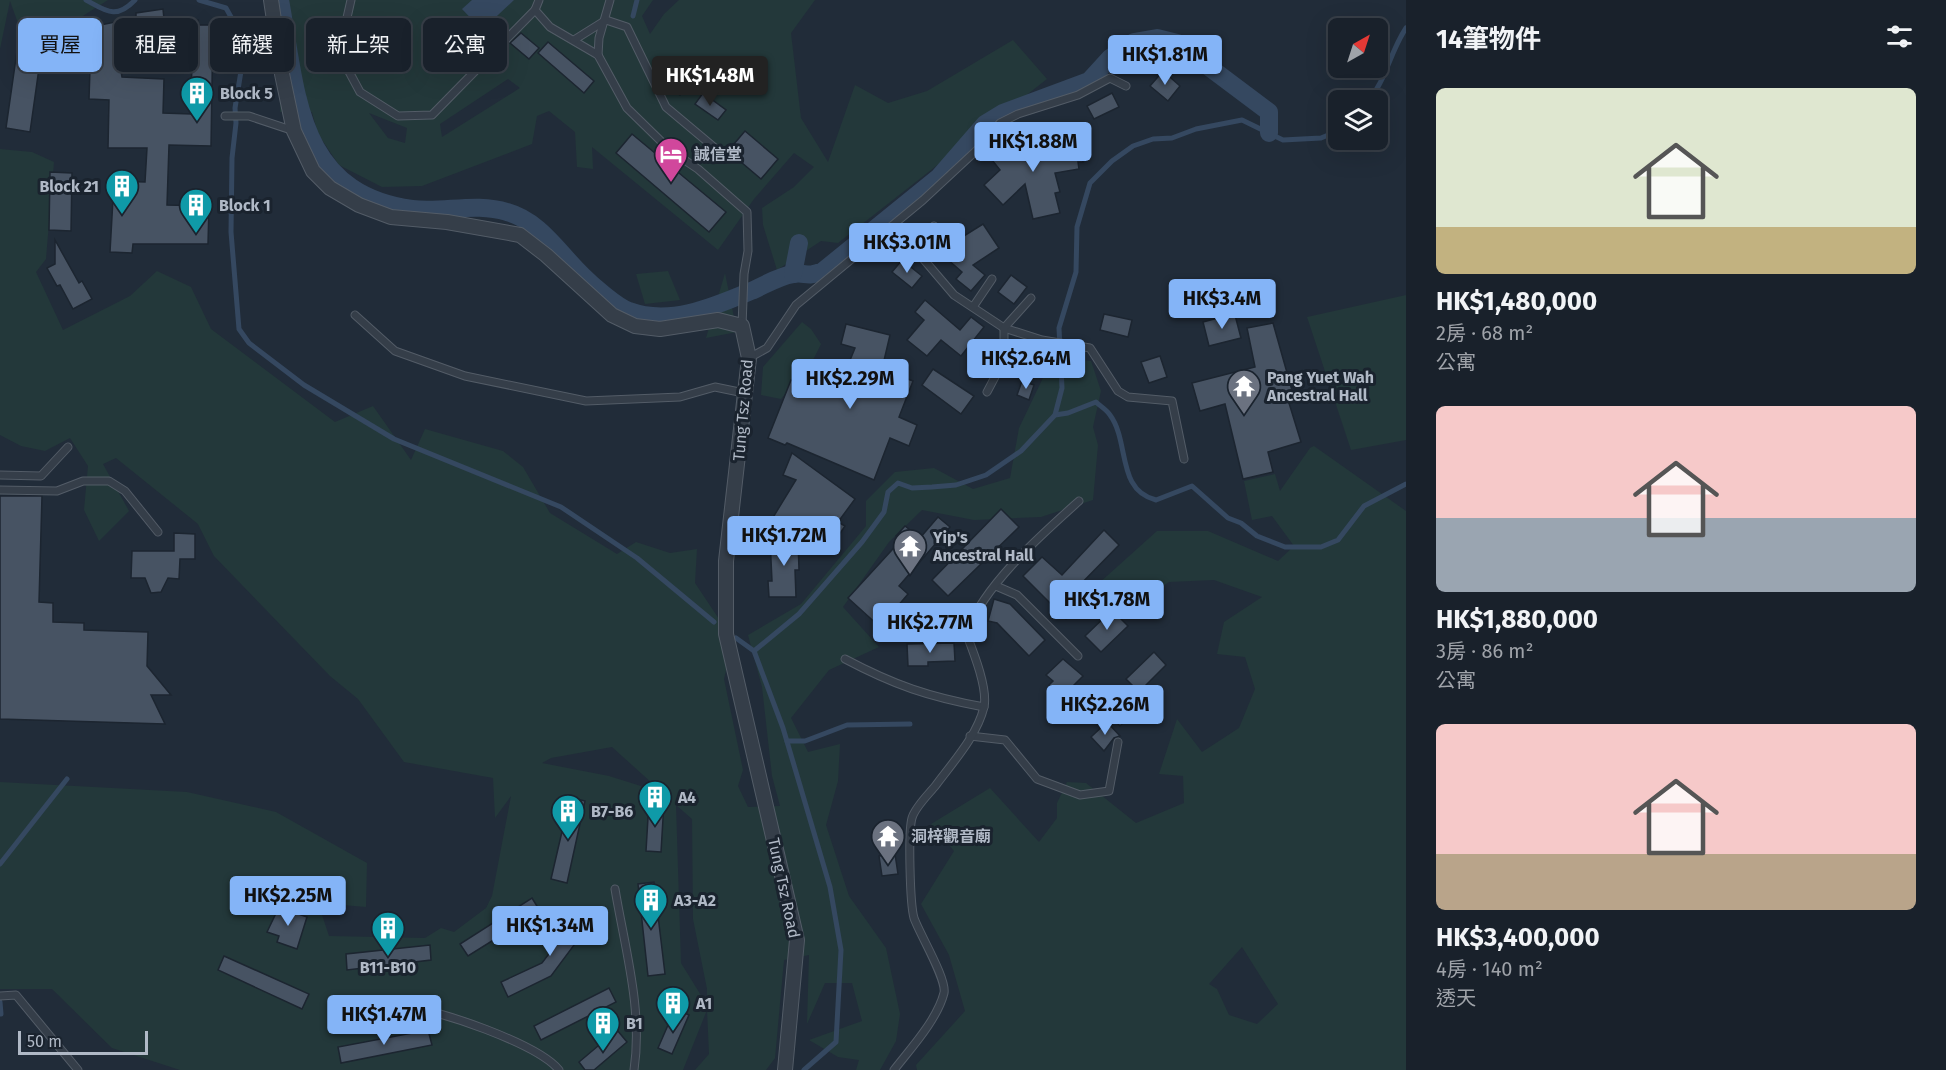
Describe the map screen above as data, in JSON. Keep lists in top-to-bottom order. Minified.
{"streets":{"street":["Tung Tsz Road"]},"places":{"building":["Block 5","Block 21","Block 1","A4","B7-B6","A3-A2","B11-B10","A1","B1"],"hotel":["誠信堂"],"temple":["Pang Yuet Wah Ancestral Hall","Yip's Ancestral Hall","洞梓觀音廟"]},"scale_bar":"50 m","north":"top right","page":{"heading":"14筆物件","chip":["買屋","租屋","篩選","新上架","公寓"],"price":["HK$1.81M","HK$1.48M","HK$1.88M","HK$3.01M","HK$3.4M","HK$2.64M","HK$2.29M","HK$1.72M","HK$1.78M","HK$2.77M","HK$2.26M","HK$2.25M","HK$1.34M","HK$1.47M"],"list":[{"name":"HK$1,480,000","note":"2房 · 68 m² · 公寓"},{"name":"HK$1,880,000","note":"3房 · 86 m² · 公寓"},{"name":"HK$3,400,000","note":"4房 · 140 m² · 透天"}],"scale":"50 m"}}
